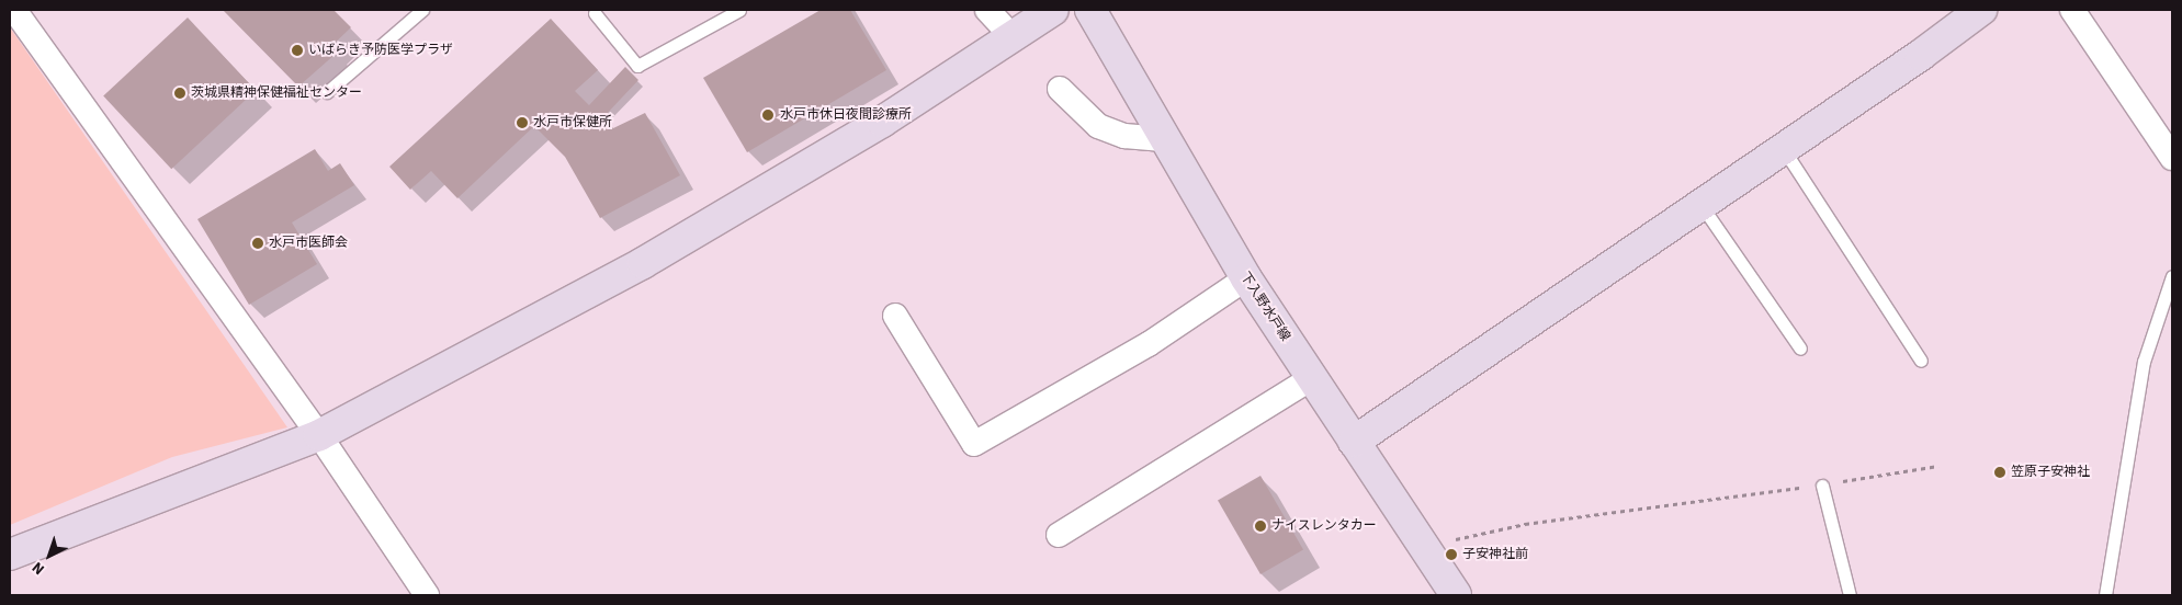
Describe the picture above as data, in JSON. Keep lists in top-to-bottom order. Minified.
{"streets":{"street":["下入野水戸線"]},"places":["いばらき予防医学プラザ","茨城県精神保健福祉センター","水戸市休日夜間診療所","水戸市保健所","水戸市医師会","笠原子安神社","ナイスレンタカー","子安神社前"],"north":"bottom left"}
